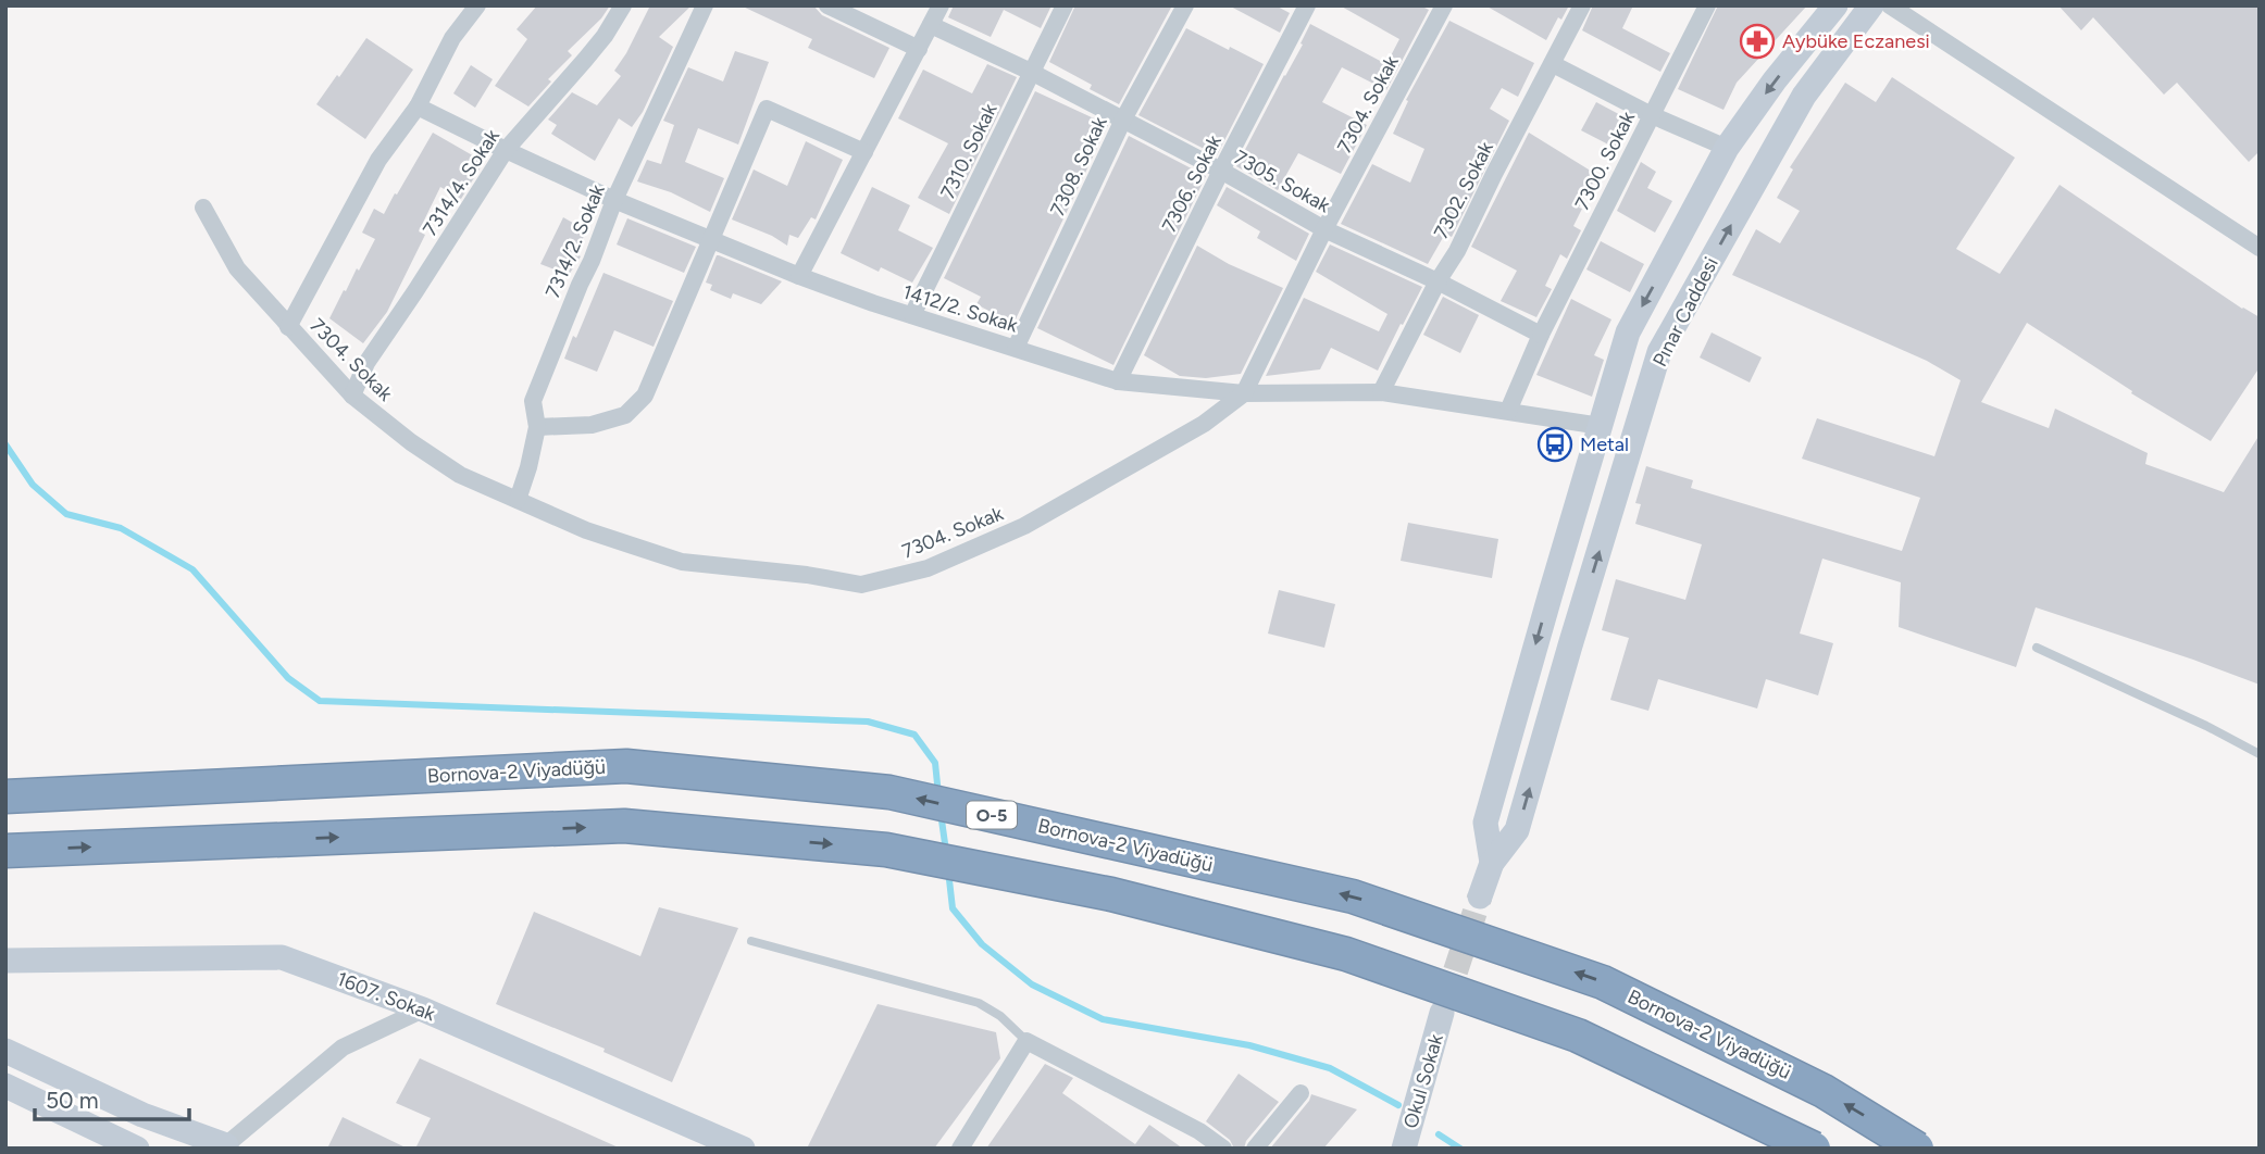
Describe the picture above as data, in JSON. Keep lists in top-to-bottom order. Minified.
{"streets":{"highway":["Bornova-2 Viyadüğü","O-5"],"main road":["Pınar Caddesi","1607. Sokak","Okul Sokak"],"street":["7304. Sokak","7310. Sokak","7300. Sokak","7308. Sokak","7305. Sokak","7314/4. Sokak","7306. Sokak","7302. Sokak","7314/2. Sokak","1412/2. Sokak"]},"crossings":[["7304. Sokak","7305. Sokak"],["7304. Sokak","7314/4. Sokak"],["7304. Sokak","7314/2. Sokak"],["7304. Sokak","1412/2. Sokak"],["7310. Sokak","7305. Sokak"],["7310. Sokak","1412/2. Sokak"],["7300. Sokak","7305. Sokak"],["7308. Sokak","7305. Sokak"],["7308. Sokak","1412/2. Sokak"],["7305. Sokak","7306. Sokak"],["7305. Sokak","7302. Sokak"],["7314/4. Sokak","1412/2. Sokak"],["7306. Sokak","1412/2. Sokak"],["7302. Sokak","1412/2. Sokak"],["7314/2. Sokak","1412/2. Sokak"],["1412/2. Sokak","Pınar Caddesi"]],"places":{"pharmacy":["Aybüke Eczanesi"],"bus stop":["Metal"]},"scale_bar":"50 m"}
